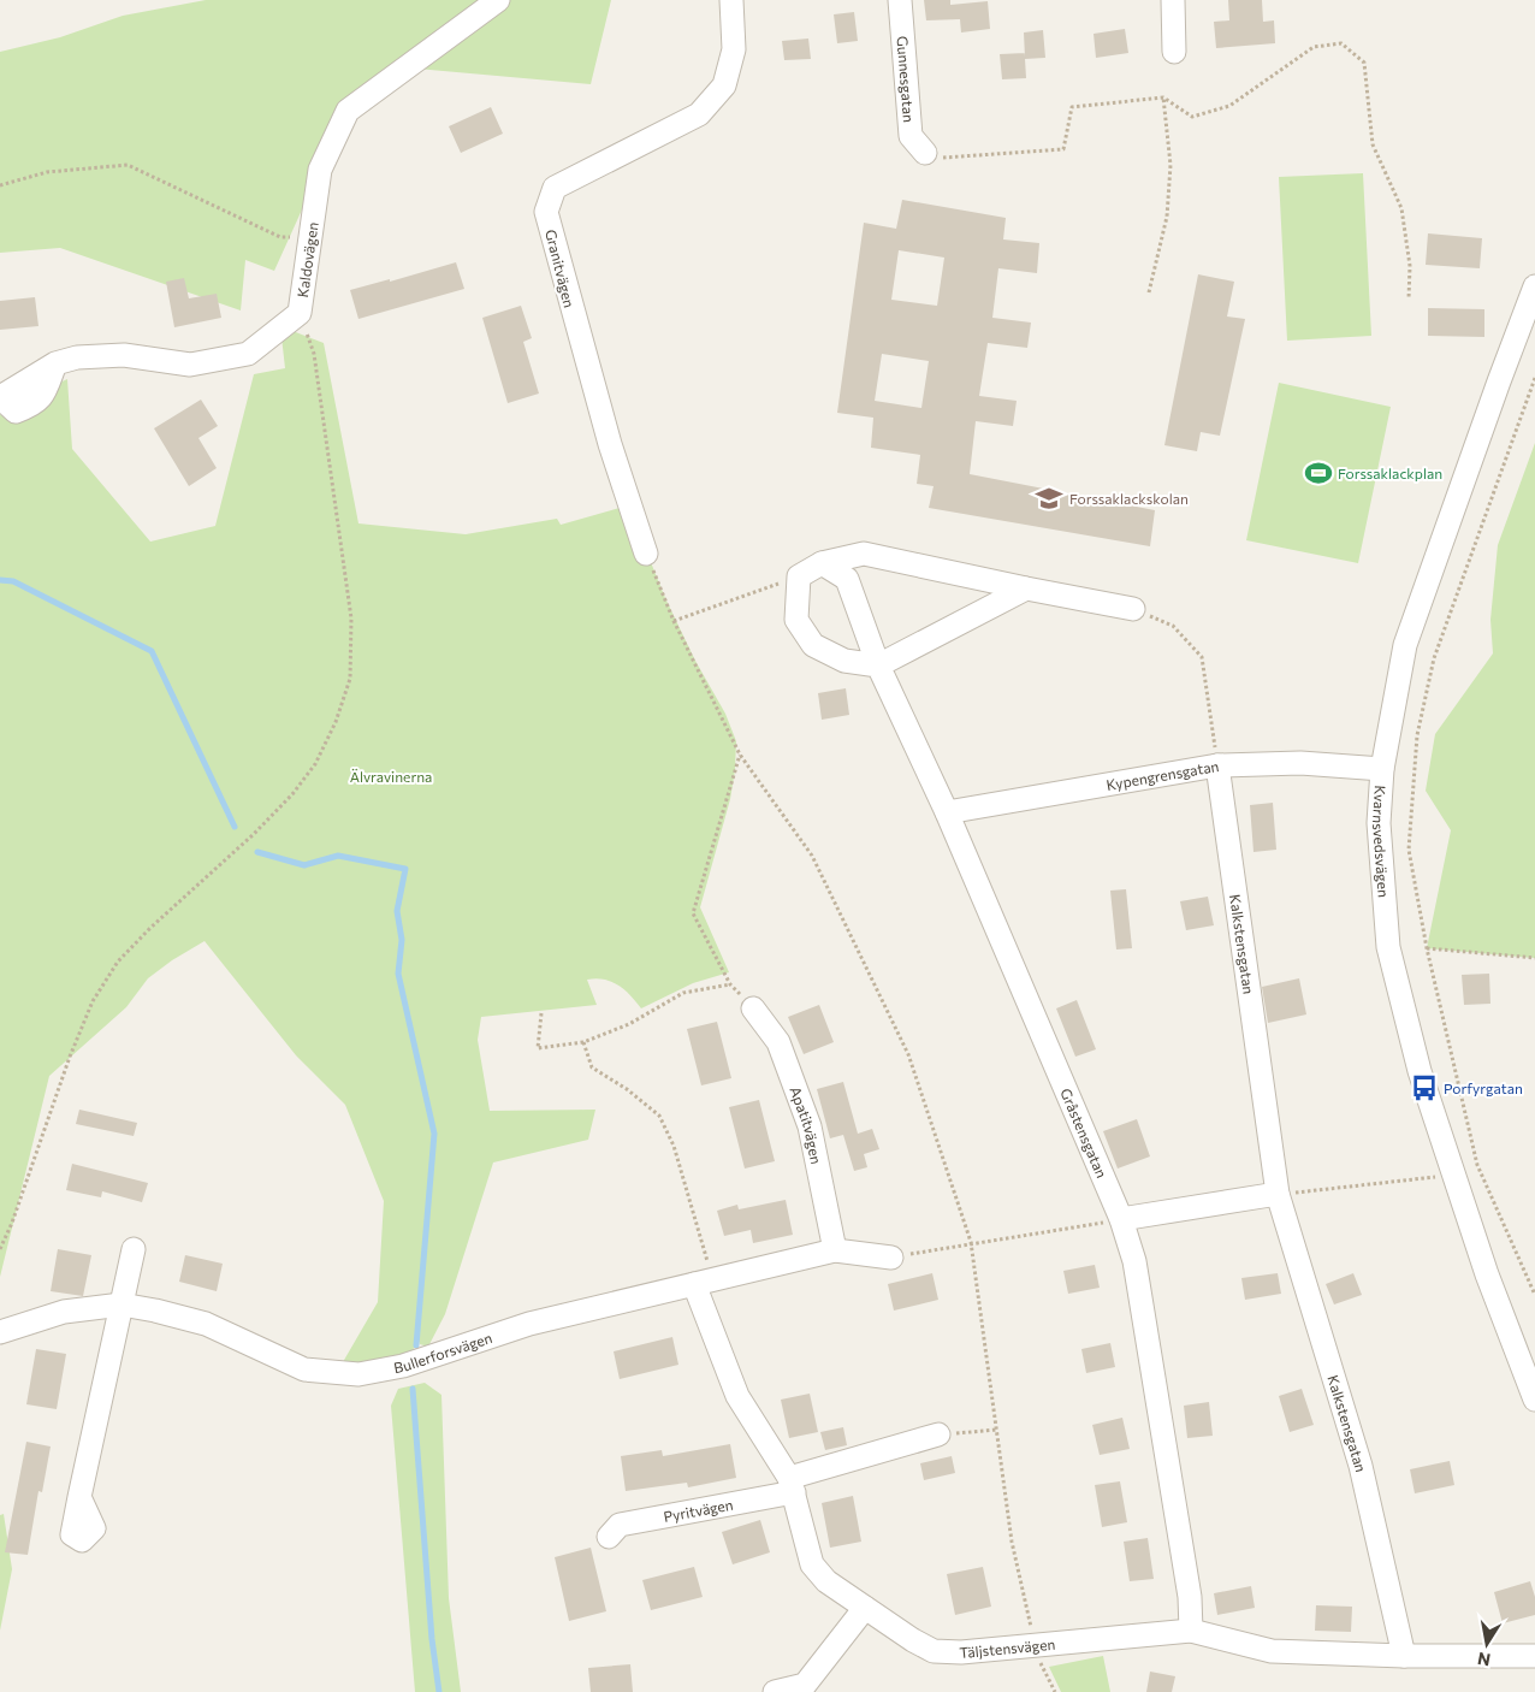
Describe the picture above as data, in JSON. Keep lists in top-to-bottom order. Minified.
{"streets":{"street":["Gunnesgatan","Kaldovägen","Granitvägen","Kypengrensgatan","Kvarnsvedsvägen","Kalkstensgatan","Apatitvägen","Gråstensgatan","Bullerforsvägen","Pyritvägen","Täljstensvägen"]},"crossings":[["Kypengrensgatan","Kvarnsvedsvägen"],["Kypengrensgatan","Kalkstensgatan"],["Kypengrensgatan","Gråstensgatan"],["Kalkstensgatan","Täljstensvägen"],["Apatitvägen","Bullerforsvägen"],["Gråstensgatan","Täljstensvägen"],["Bullerforsvägen","Täljstensvägen"],["Pyritvägen","Täljstensvägen"]],"parks":["Älvravinerna"],"places":{"sports":["Forssaklackplan"],"school or university":["Forssaklackskolan"],"bus stop":["Porfyrgatan"]},"north":"bottom"}
